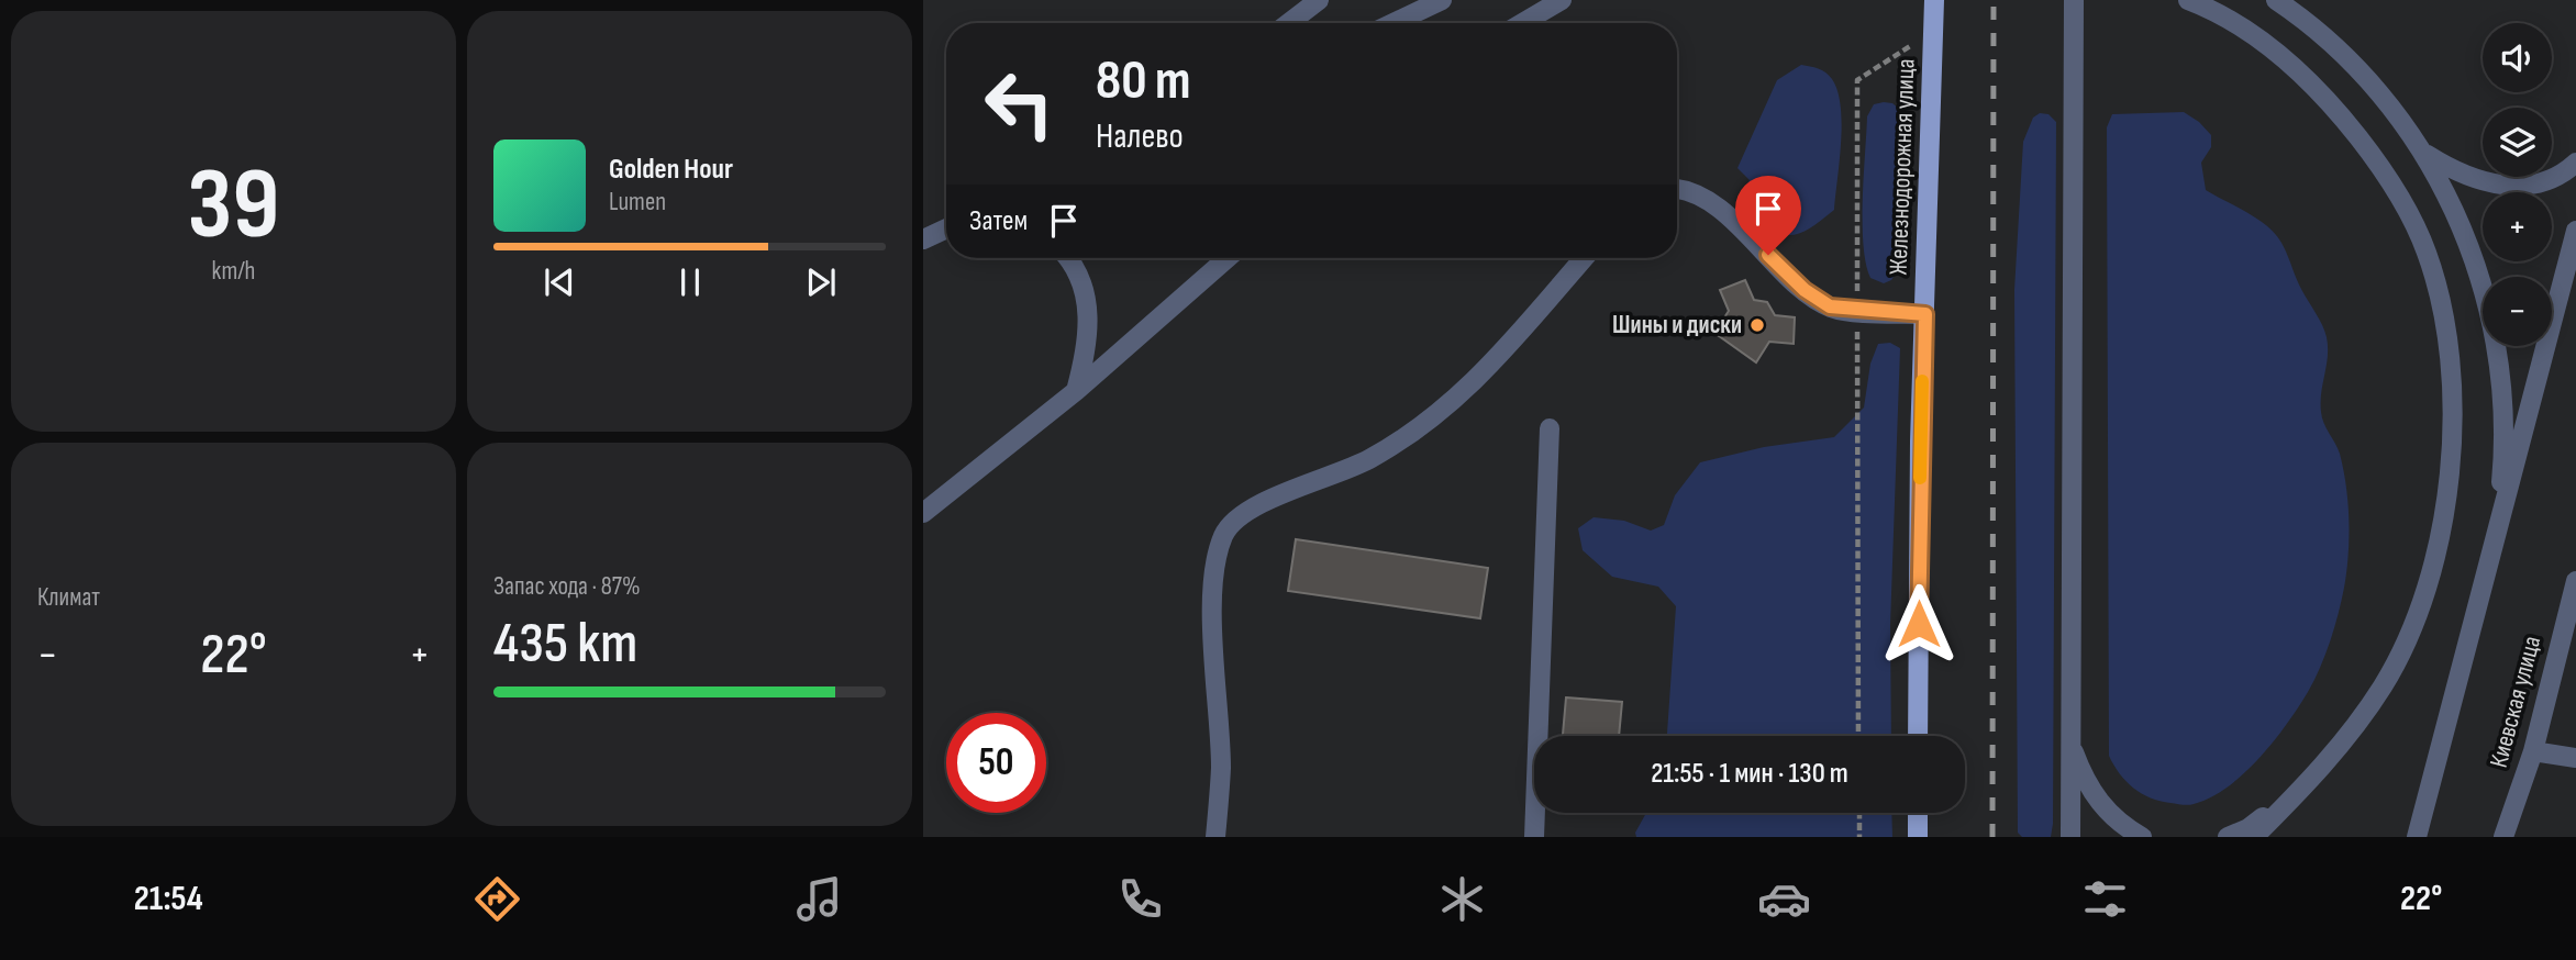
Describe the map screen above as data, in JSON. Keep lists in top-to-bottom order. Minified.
{"streets":{"main road":["Железнодорожная улица"],"street":["Киевская улица"]},"places":["Шины и диски"],"page":{"tile":[["39","km/h"],"Климат",["Запас хода · 87%","435 km"]],"map_buttons":["+","−"],"turn":["80 m","Налево"],"song":["Golden Hour","Lumen"],"then":"Затем","heat":["−","22°","+"],"limit":"50","trip":"21:55 · 1 мин · 130 m","tabs":["21:54","22°"]}}
